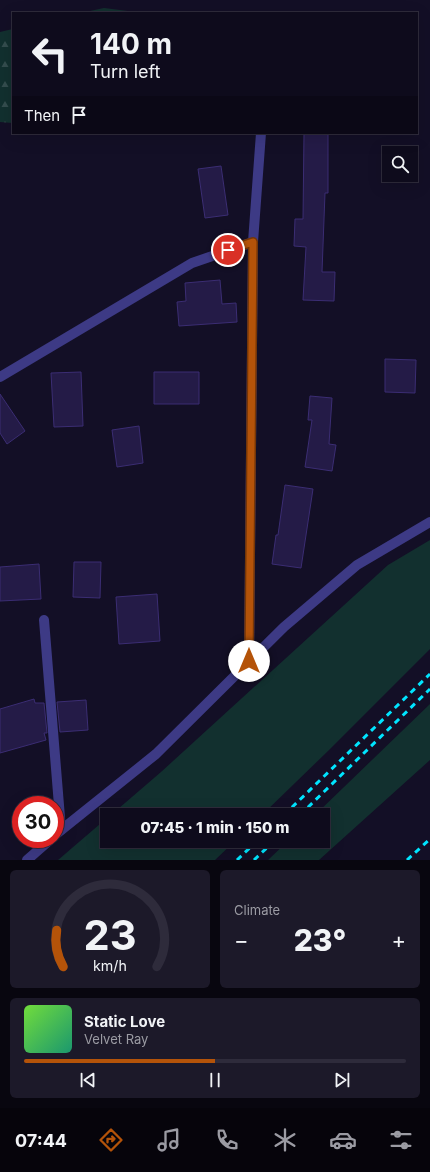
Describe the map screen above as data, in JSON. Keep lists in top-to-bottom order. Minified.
{"page":{"turn":["140 m","Turn left"],"then":"Then","limit":"30","trip":"07:45 · 1 min · 150 m","tile":"Climate","heat":["−","23°","+"],"song":["Static Love","Velvet Ray"],"tabs":"07:44","gauge":["23","km/h"]}}
